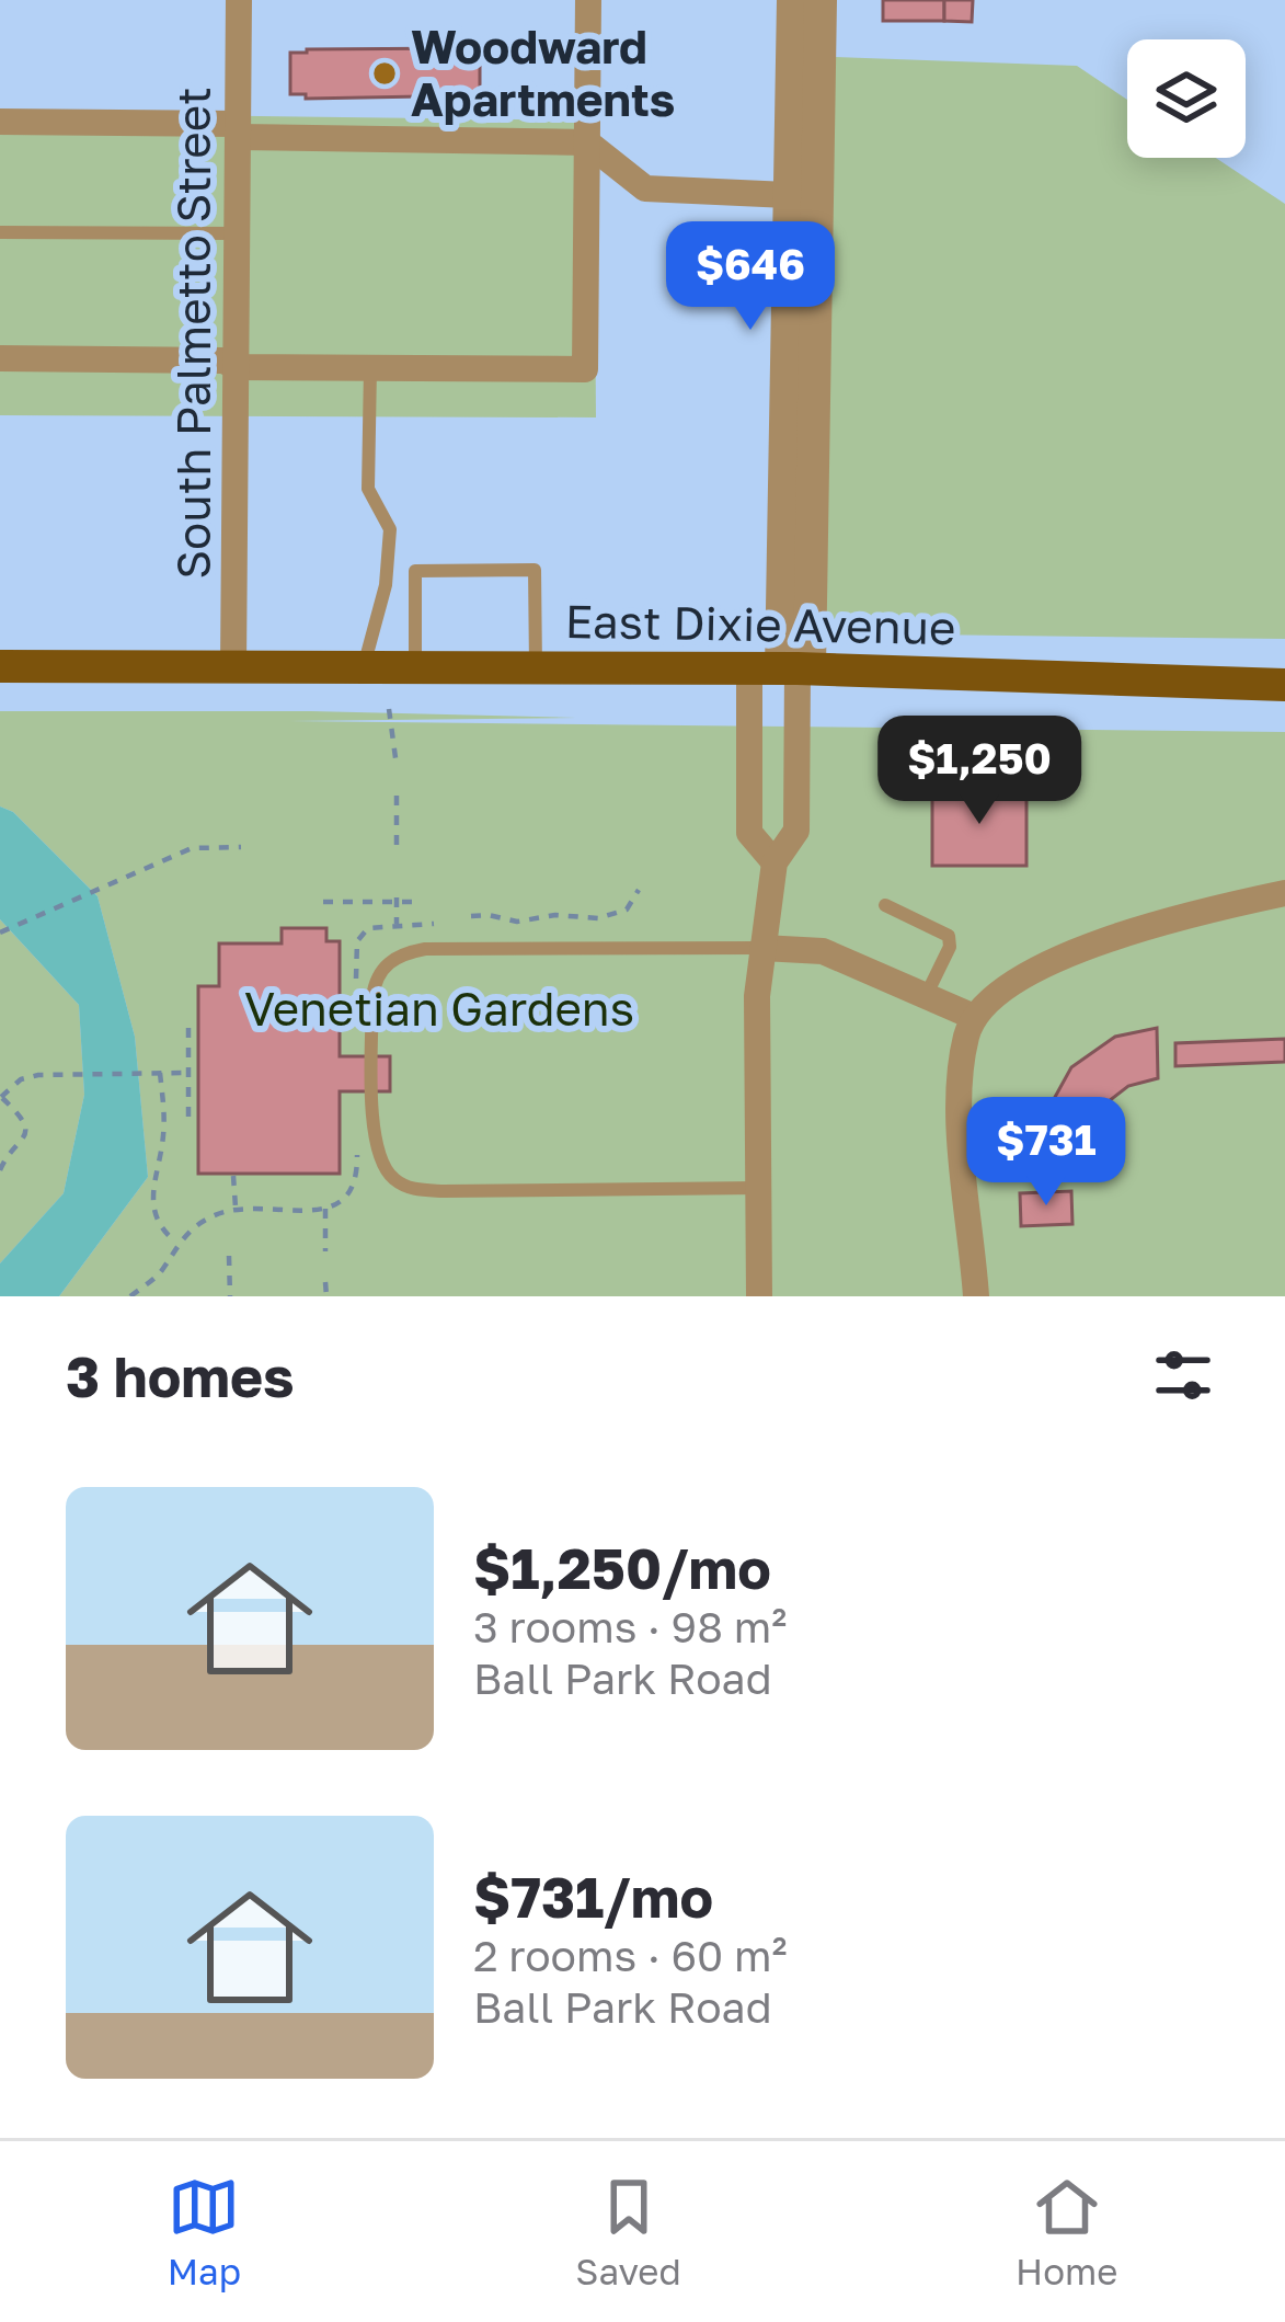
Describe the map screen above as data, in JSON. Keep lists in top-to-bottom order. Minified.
{"streets":{"main road":["East Dixie Avenue"],"street":["South Palmetto Street"]},"crossings":[["South Palmetto Street","East Dixie Avenue"]],"parks":["Venetian Gardens"],"places":["Woodward Apartments"],"page":{"price":["$646","$1,250","$731"],"heading":"3 homes","list":[{"name":"$1,250/mo","note":"3 rooms · 98 m² · Ball Park Road"},{"name":"$731/mo","note":"2 rooms · 60 m² · Ball Park Road"}],"tabs":["Map","Saved","Home"]}}
